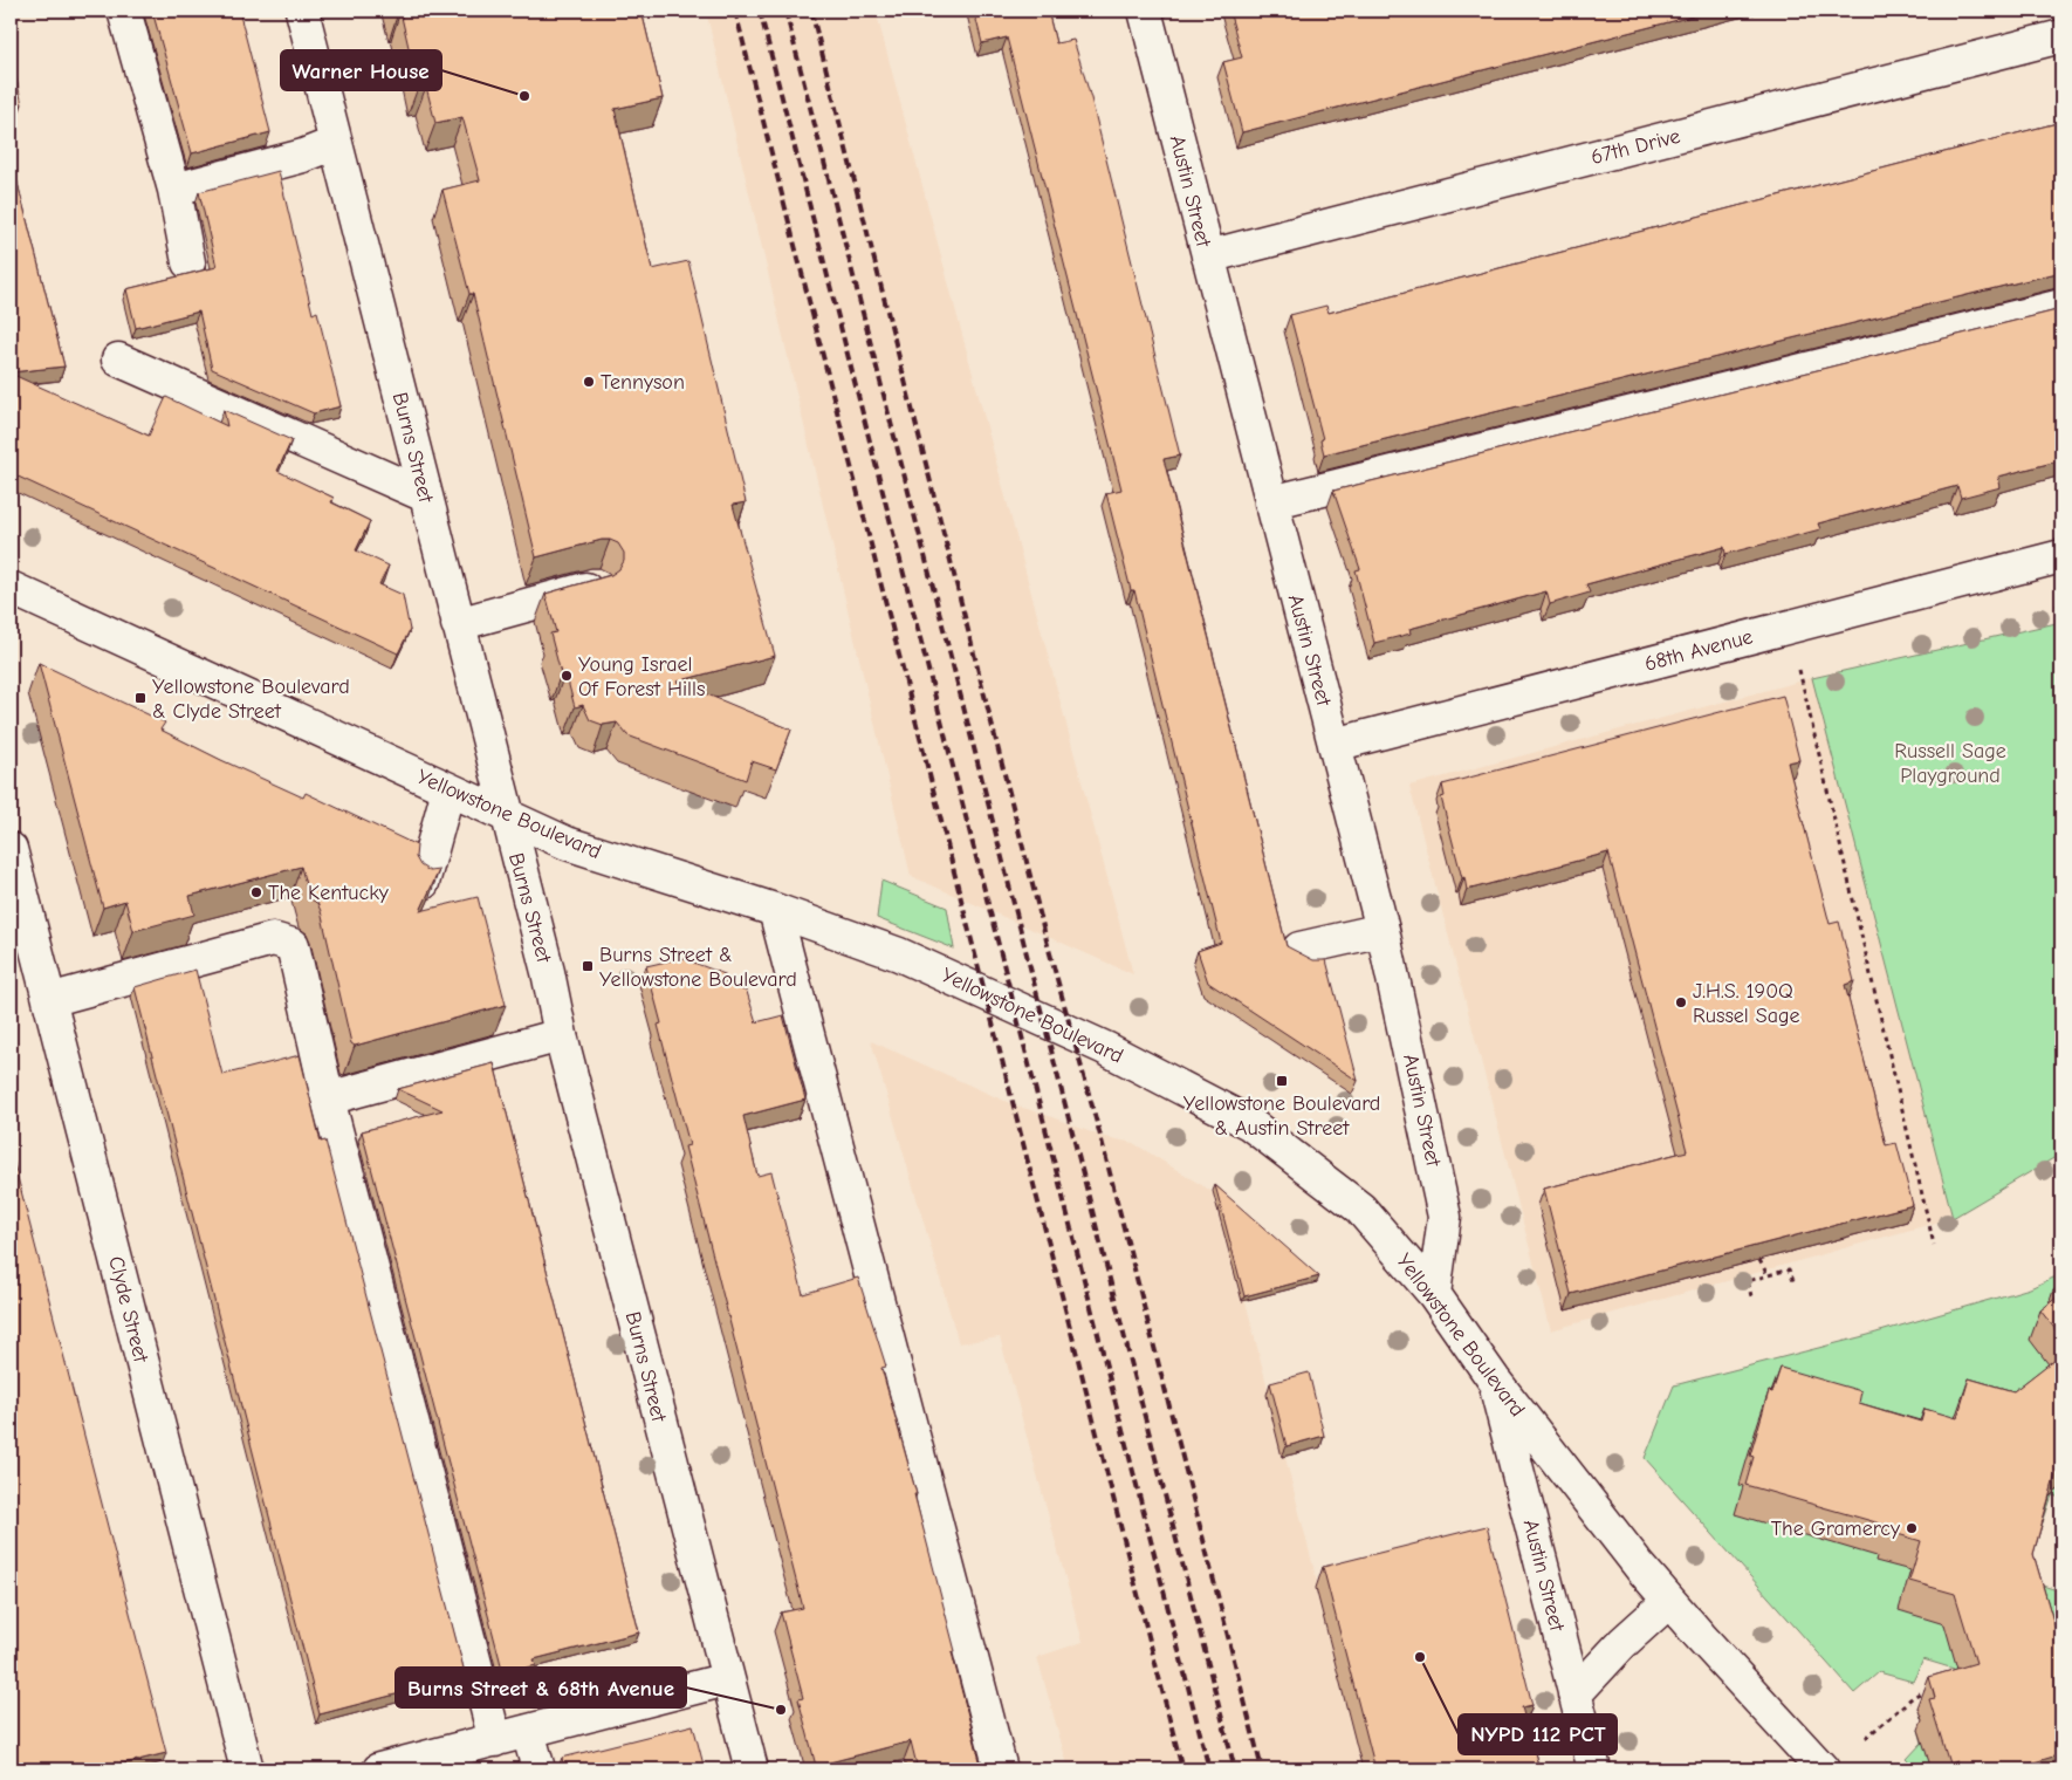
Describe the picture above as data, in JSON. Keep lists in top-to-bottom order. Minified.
{"streets":{"street":["67th Drive","Austin Street","Burns Street","68th Avenue","Yellowstone Boulevard","Clyde Street"]},"crossings":[["67th Drive","Austin Street"],["Austin Street","68th Avenue"],["Austin Street","Yellowstone Boulevard"],["Burns Street","Yellowstone Boulevard"]],"parks":["Russell Sage Playground"],"places":{"other":["Warner House","Tennyson","Young Israel Of Forest Hills","The Kentucky","J.H.S. 190Q Russel Sage","The Gramercy","NYPD 112 PCT","Burns Street & 68th Avenue"],"transit":["Yellowstone Boulevard & Clyde Street","Burns Street & Yellowstone Boulevard","Yellowstone Boulevard & Austin Street"]}}
